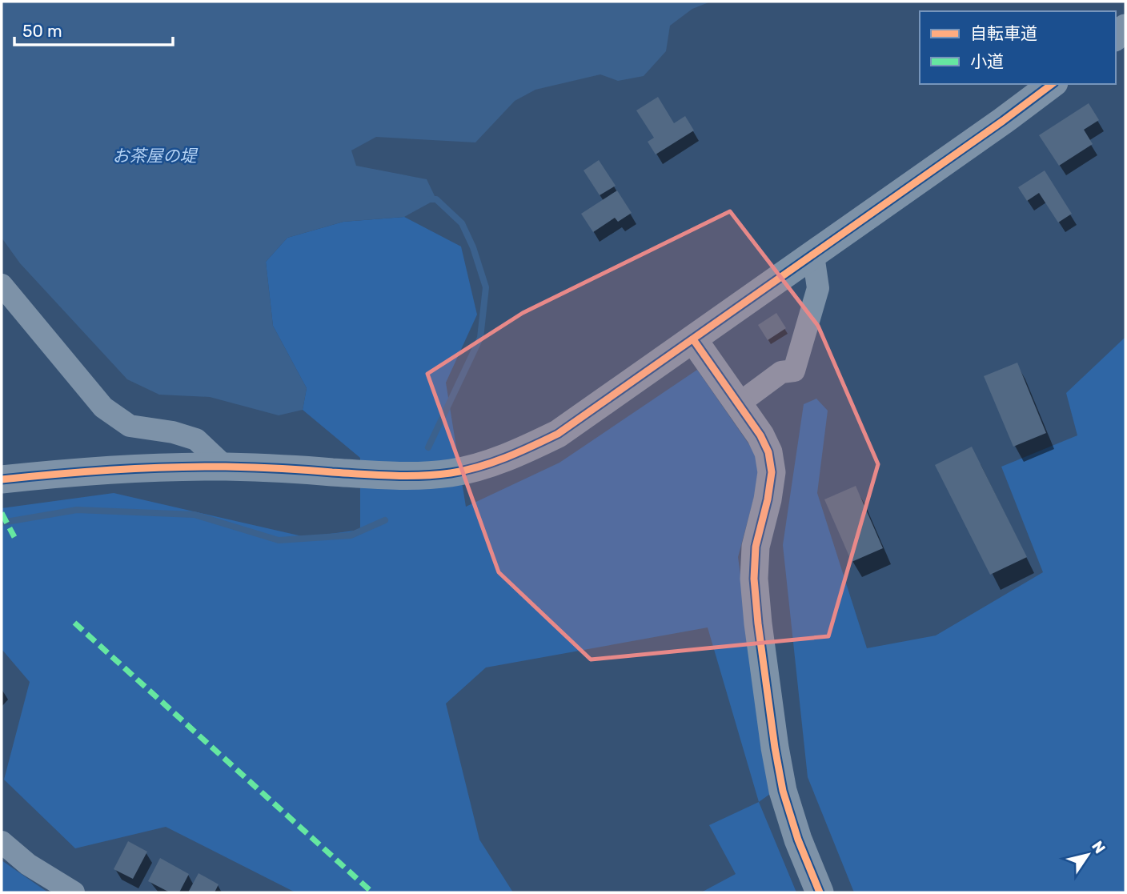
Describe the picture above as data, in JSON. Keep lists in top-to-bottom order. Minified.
{"water":["お茶屋の堤"],"legend":["自転車道","小道"],"scale_bar":"50 m","north":"top right"}
